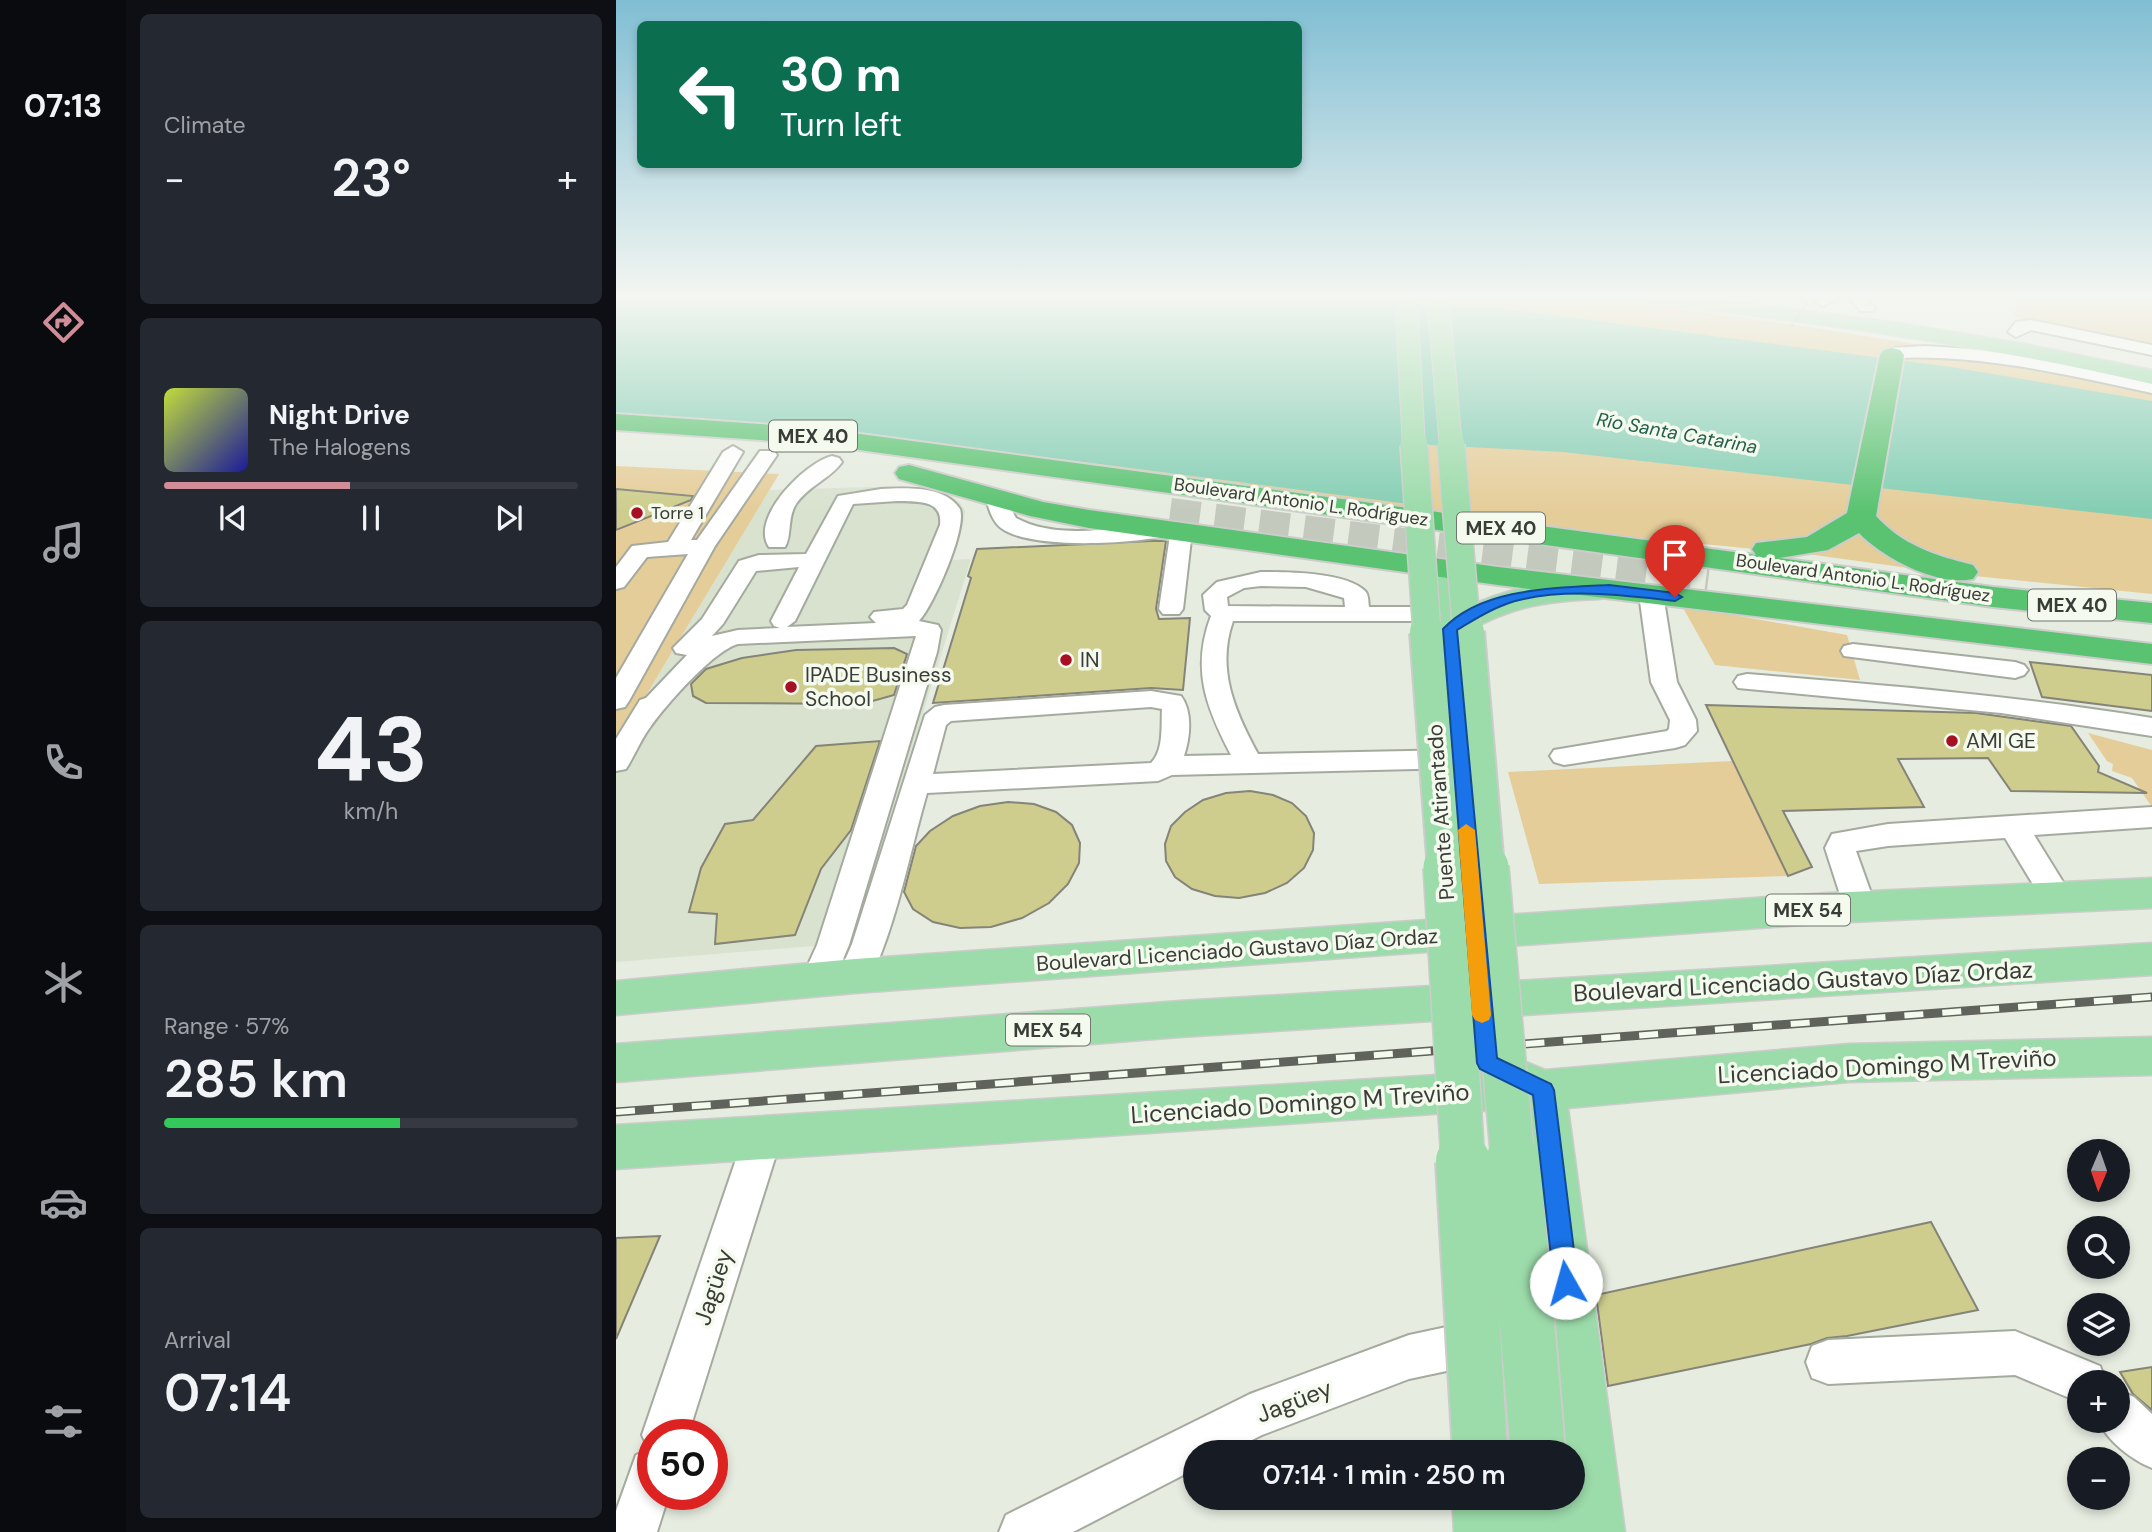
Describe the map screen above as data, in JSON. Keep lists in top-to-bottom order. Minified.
{"streets":{"highway":["MEX 40","Boulevard Antonio L. Rodríguez"],"main road":["Puente Atirantado","MEX 54","Boulevard Licenciado Gustavo Díaz Ordaz","Licenciado Domingo M Treviño"],"street":["Jagüey"]},"crossings":[["Licenciado Domingo M Treviño","Jagüey"]],"water":["Río Santa Catarina"],"places":["Torre 1","IN","IPADE Business School","AMI GE"],"north":"bottom","page":{"tabs":"07:13","tile":["Climate",["43","km/h"],["Range · 57%","285 km"],["Arrival","07:14"]],"turn":["30 m","Turn left"],"heat":["−","23°","+"],"song":["Night Drive","The Halogens"],"map_buttons":["+","−"],"limit":"50","trip":"07:14 · 1 min · 250 m"}}
